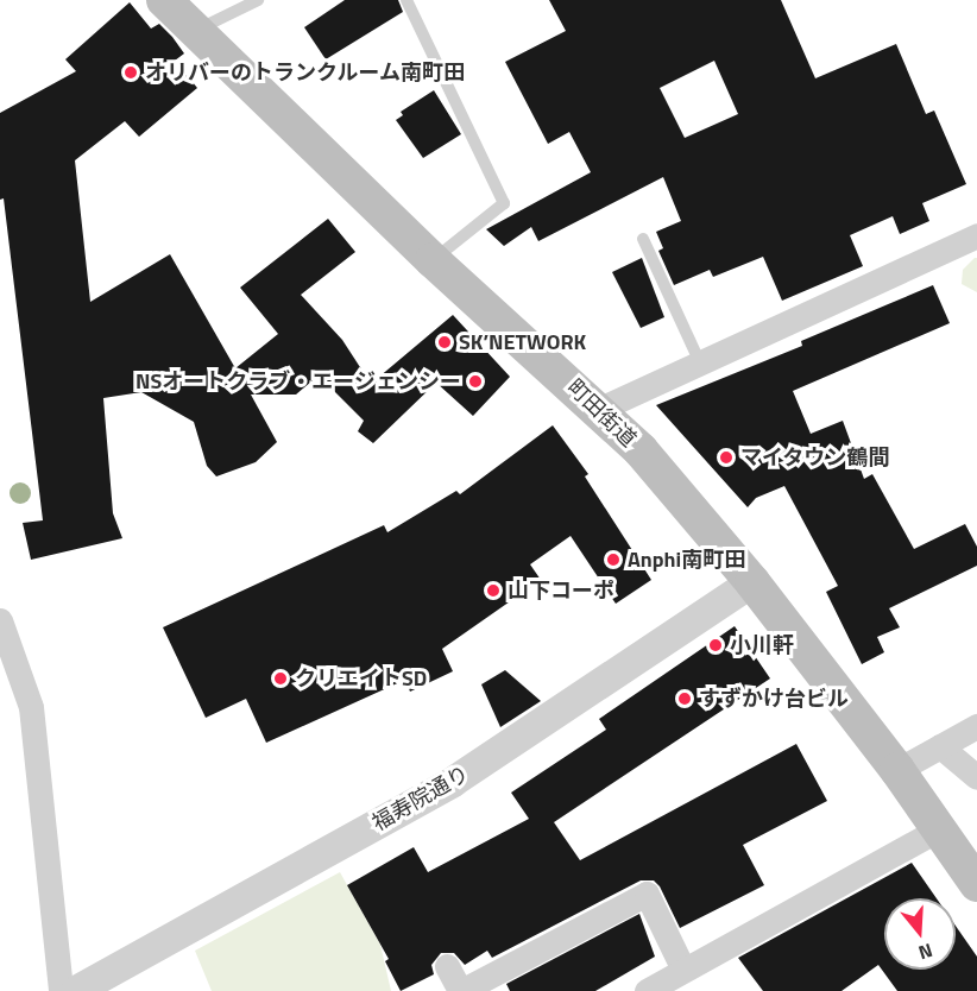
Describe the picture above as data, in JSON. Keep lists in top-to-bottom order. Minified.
{"streets":{"main road":["町田街道"],"street":["福寿院通り"]},"crossings":[["町田街道","福寿院通り"]],"places":["オリバーのトランクルーム南町田","SK’NETWORK","NSオートクラブ・エージェンシー","マイタウン鶴間","Anphi南町田","山下コーポ","小川軒","クリエイトSD","すずかけ台ビル"],"north":"bottom"}
